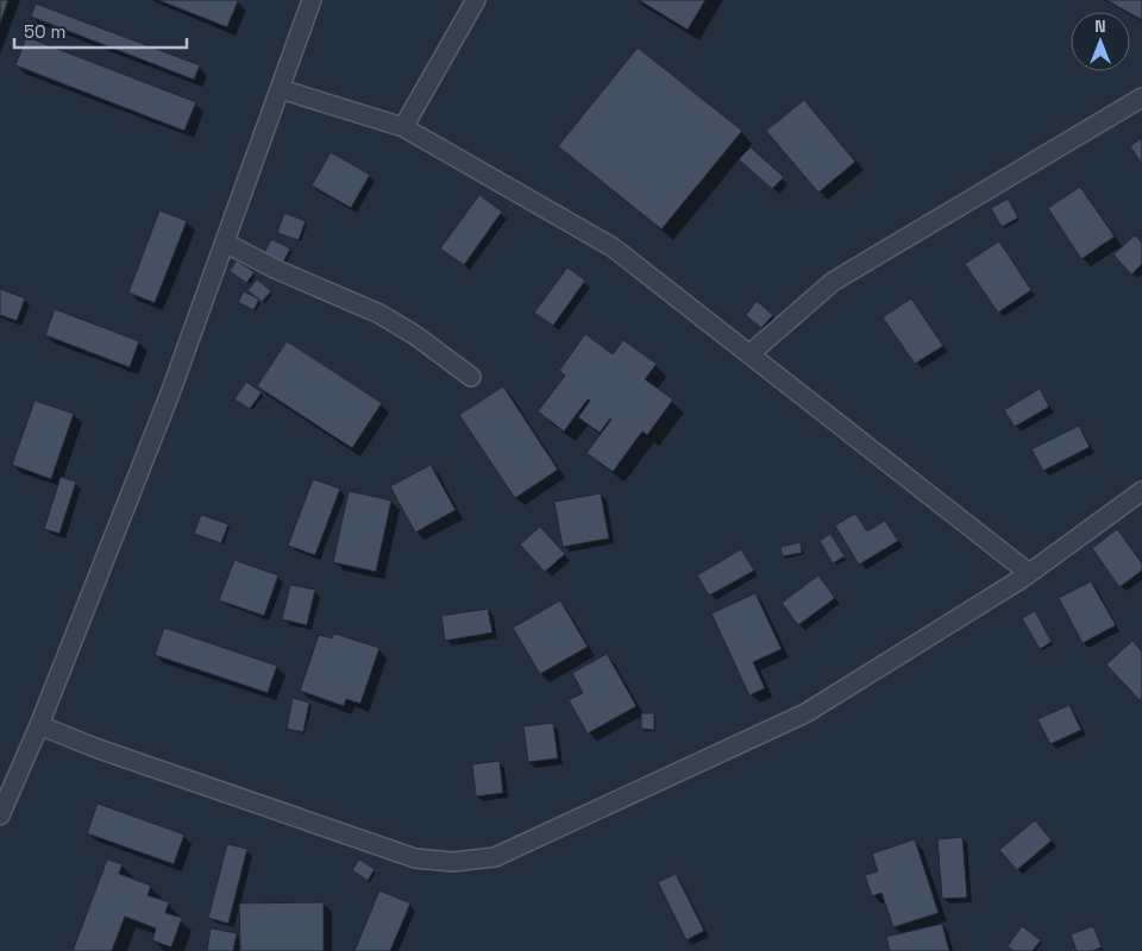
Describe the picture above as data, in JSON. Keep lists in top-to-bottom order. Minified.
{"scale_bar":"50 m","north":"top"}
